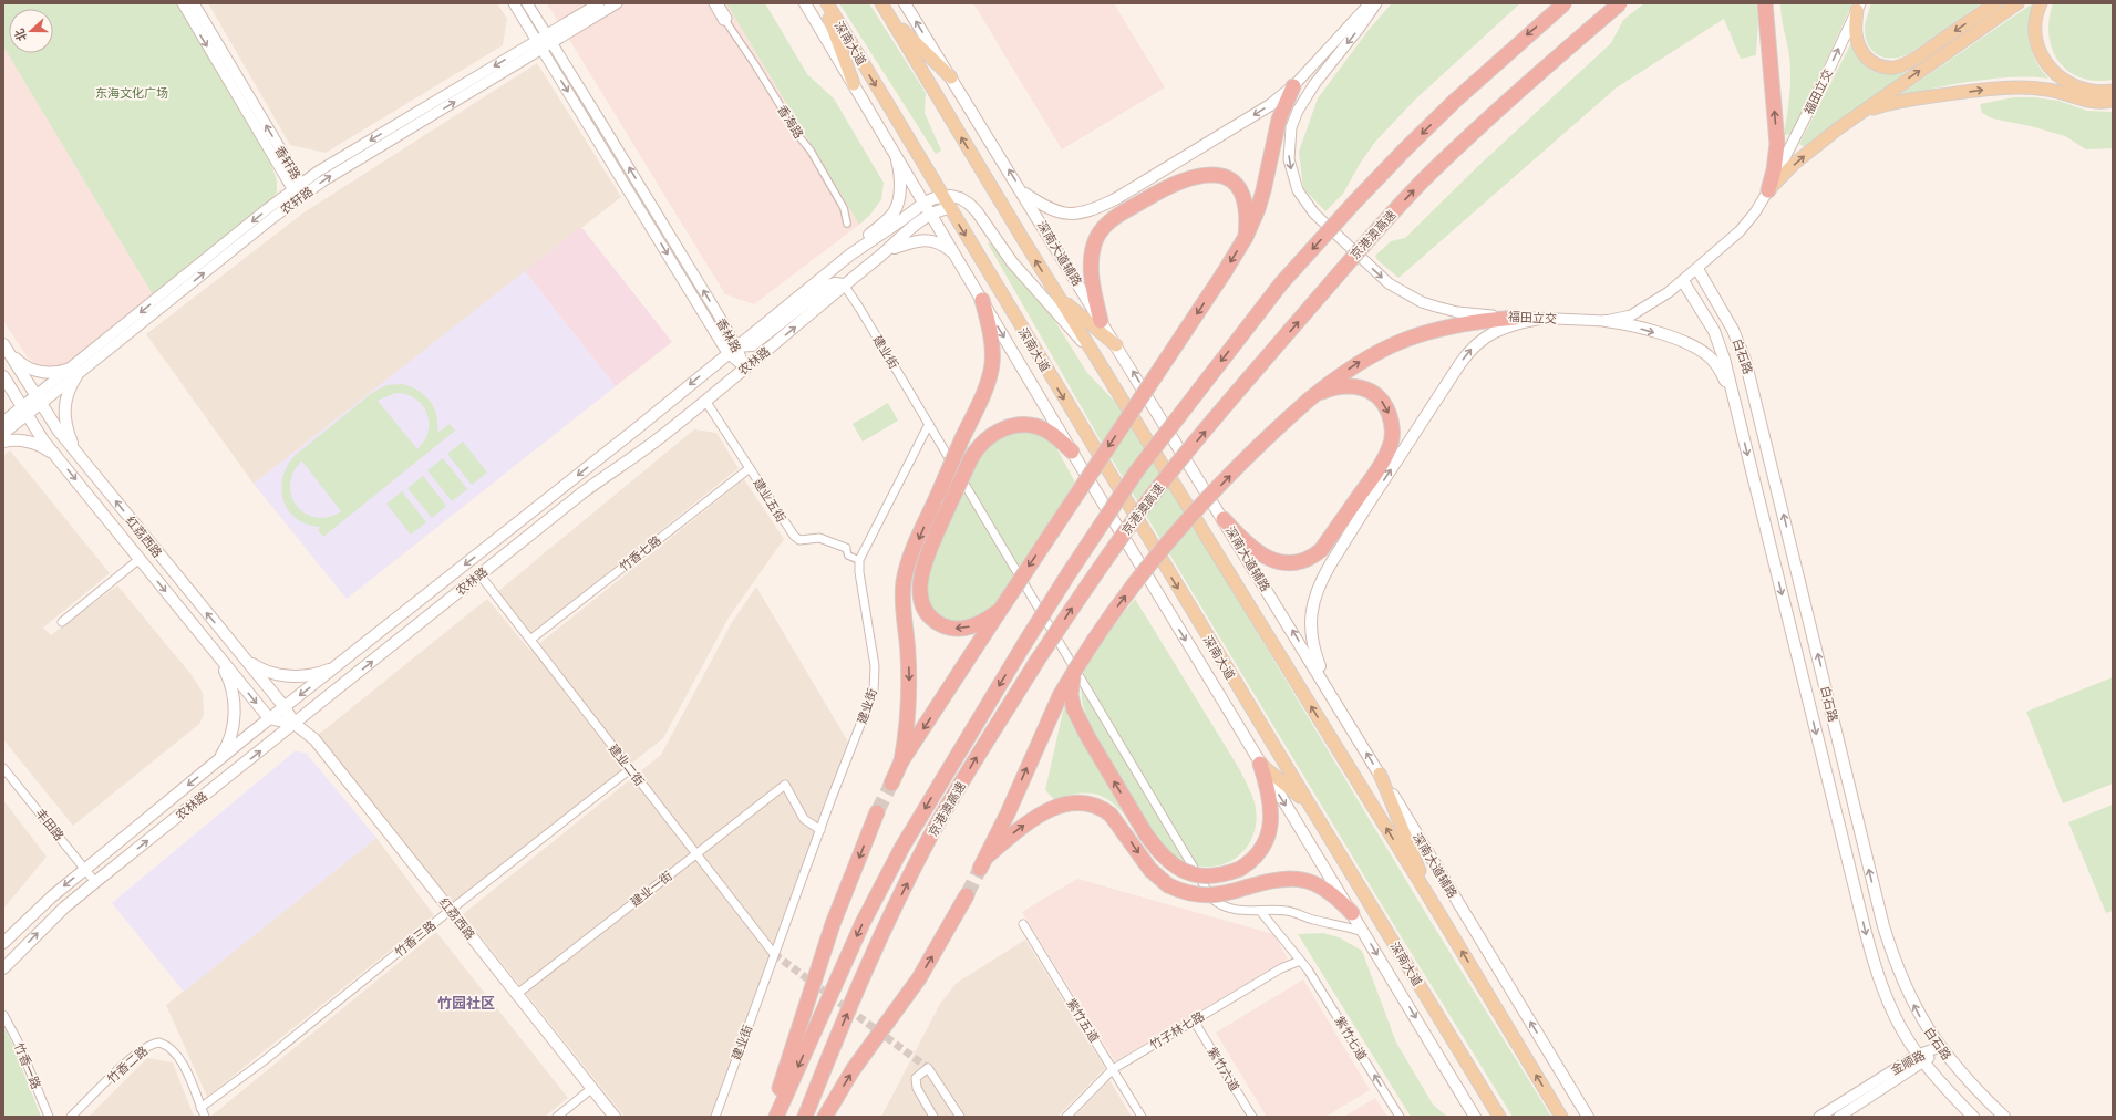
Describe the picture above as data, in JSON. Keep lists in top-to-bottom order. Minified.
{"streets":{"highway":["京港澳高速"],"main road":["深南大道","深南大道辅路","白石路","农林路","红荔西路"],"street":["福田立交","香海路","香轩路","农轩路","香林路","建业街","建业五街","竹香七路","建业二街","丰田路","建业一街","竹香三路","紫竹五道","竹子林七路","紫竹七道","金顺路","竹香二路","竹香一路","紫竹六道"]},"crossings":[["深南大道","农林路"],["福田立交","白石路"],["香轩路","农轩路"],["农轩路","香林路"],["农轩路","红荔西路"],["香林路","农林路"],["建业街","农林路"],["建业街","建业五街"],["建业街","建业二街"],["建业街","建业一街"],["建业街","紫竹七道"],["白石路","金顺路"],["农林路","建业五街"],["农林路","红荔西路"],["农林路","建业二街"],["农林路","丰田路"],["建业五街","竹香七路"],["红荔西路","建业一街"],["红荔西路","竹香三路"],["竹香七路","建业二街"],["建业二街","建业一街"],["建业二街","竹香三路"],["竹香三路","竹香二路"],["紫竹五道","竹子林七路"],["竹子林七路","紫竹七道"],["竹子林七路","紫竹六道"]],"one_way":["紫竹七道"],"districts":["竹园社区"],"parks":["东海文化广场"],"north":"left"}
